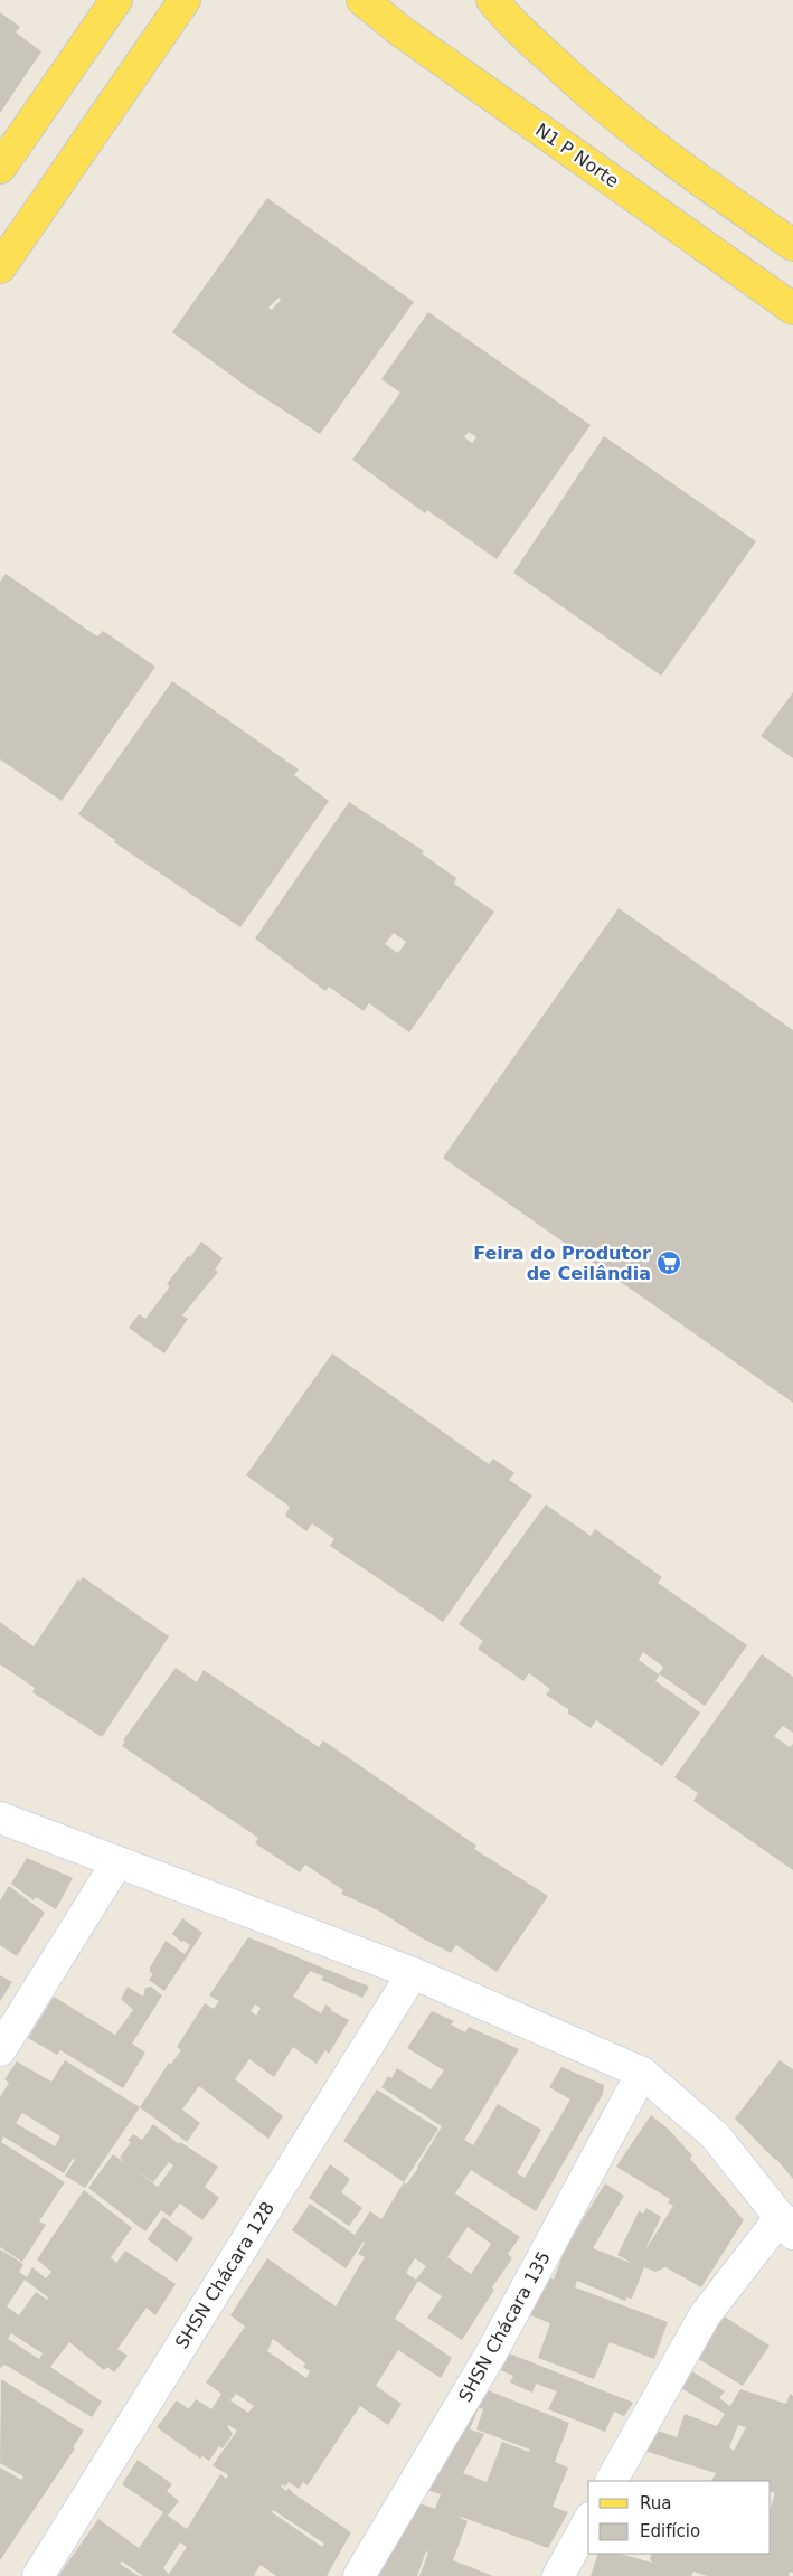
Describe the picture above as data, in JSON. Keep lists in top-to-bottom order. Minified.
{"streets":{"main road":["N1 P Norte"],"street":["SHSN Chácara 128","SHSN Chácara 135"]},"places":{"supermarket":["Feira do Produtor de Ceilândia"]},"legend":["Rua","Edifício"]}
